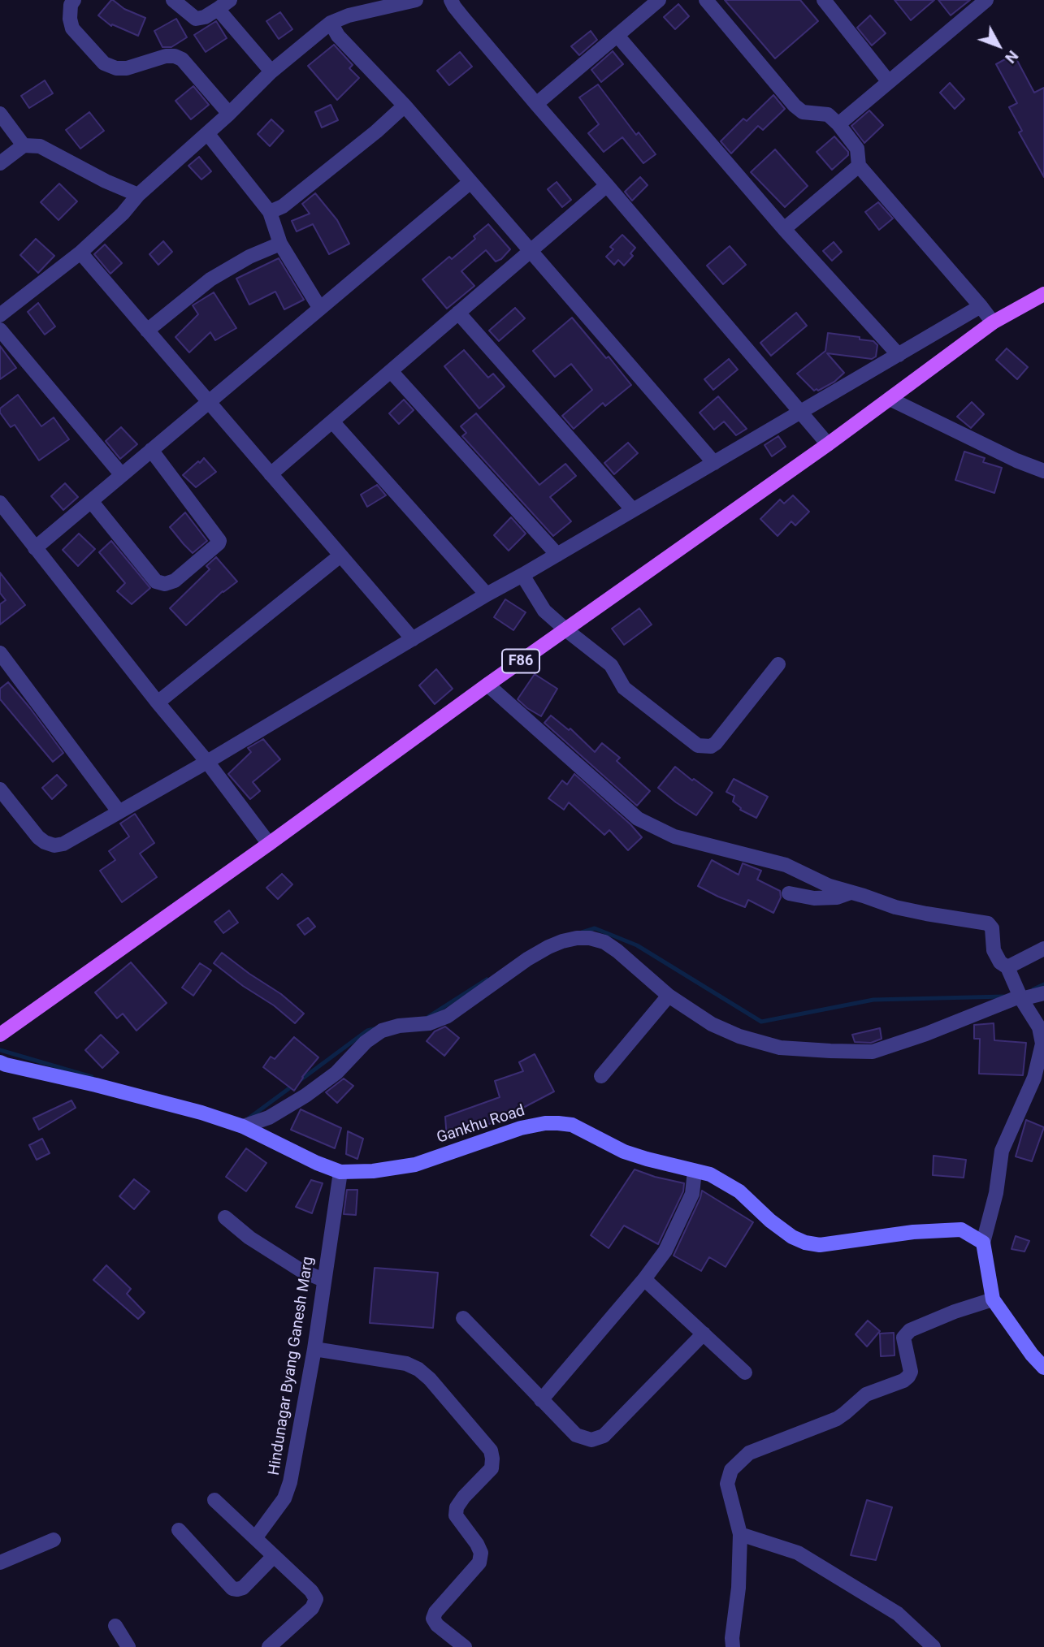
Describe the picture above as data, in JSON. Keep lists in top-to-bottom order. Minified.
{"streets":{"main road":["F86","Gankhu Road"],"street":["Hindunagar Byang Ganesh Marg"]},"crossings":[["Gankhu Road","Hindunagar Byang Ganesh Marg"]],"north":"bottom right"}
